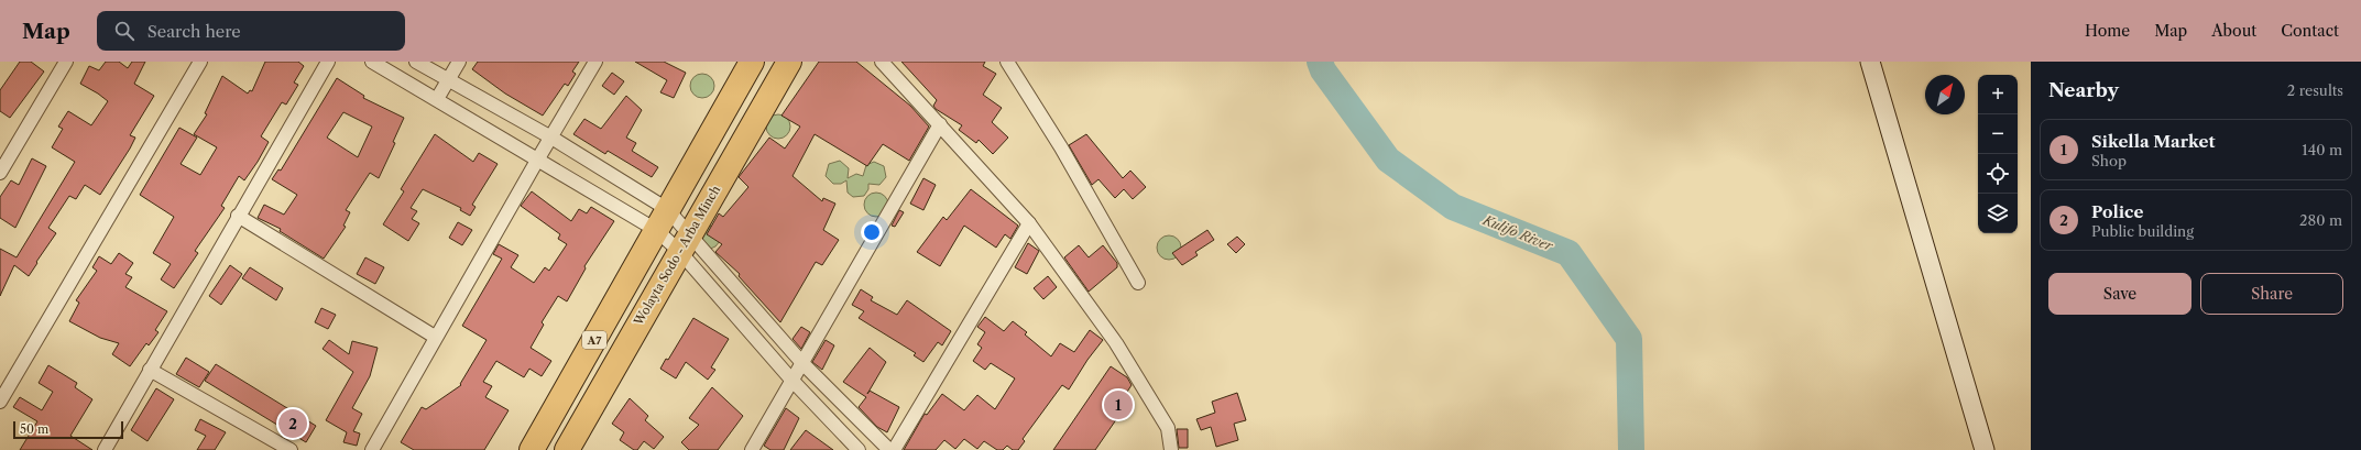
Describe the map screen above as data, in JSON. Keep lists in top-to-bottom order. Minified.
{"streets":{"highway":["Wolayta Sodo - Arba Minch","A7"]},"water":["Kulifo River"],"scale_bar":"50 m","north":"top right","page":{"header":"Map","search":"Search here","nav":["Home","Map","About","Contact"],"heading":["Nearby","2 results"],"map_buttons":["+","−"],"list":[{"mark":"1","name":"Sikella Market","note":"Shop","value":"140 m"},{"mark":"2","name":"Police","note":"Public building","value":"280 m"}],"buttons":["Save","Share"],"pins":["1","2"],"scale":"50 m"}}
